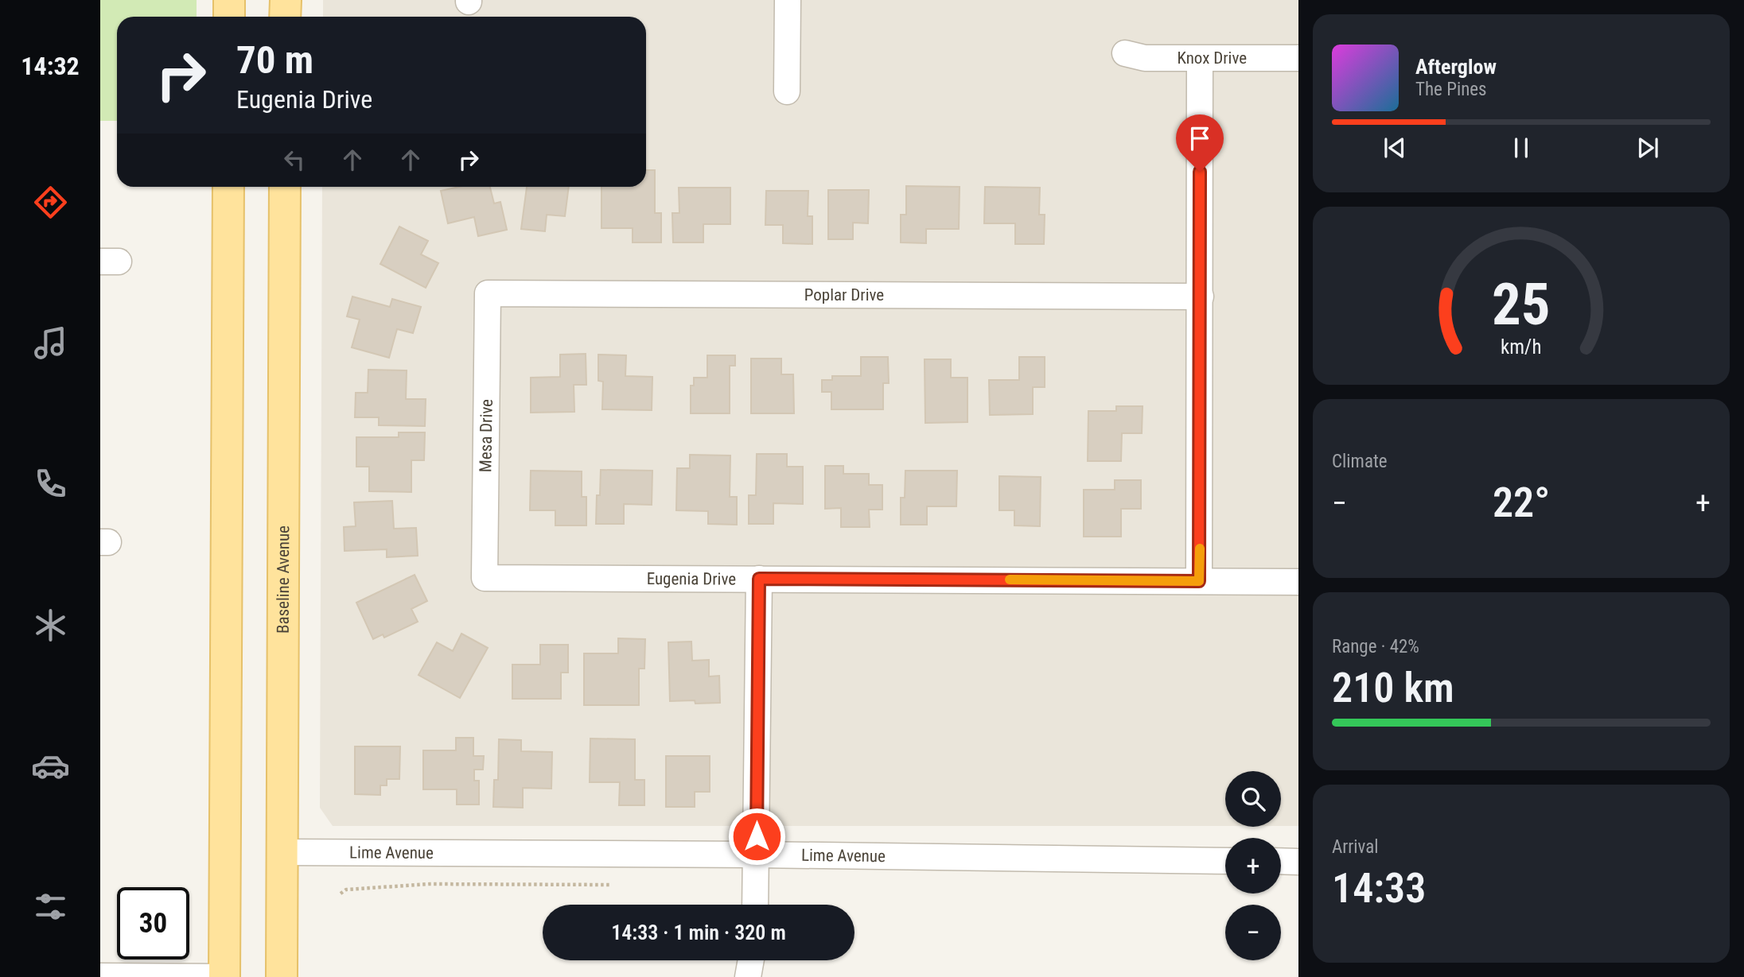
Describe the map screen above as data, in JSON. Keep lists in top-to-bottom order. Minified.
{"streets":{"main road":["Baseline Avenue"],"street":["Knox Drive","Poplar Drive","Mesa Drive","Eugenia Drive","Lime Avenue"]},"crossings":[["Poplar Drive","Mesa Drive"],["Mesa Drive","Eugenia Drive"],["Baseline Avenue","Lime Avenue"]],"page":{"tabs":"14:32","turn":["70 m","Eugenia Drive"],"song":["Afterglow","The Pines"],"tile":["Climate",["Range · 42%","210 km"],["Arrival","14:33"]],"heat":["−","22°","+"],"map_buttons":["+","−"],"limit":"30","trip":"14:33 · 1 min · 320 m","gauge":["25","km/h"]}}
